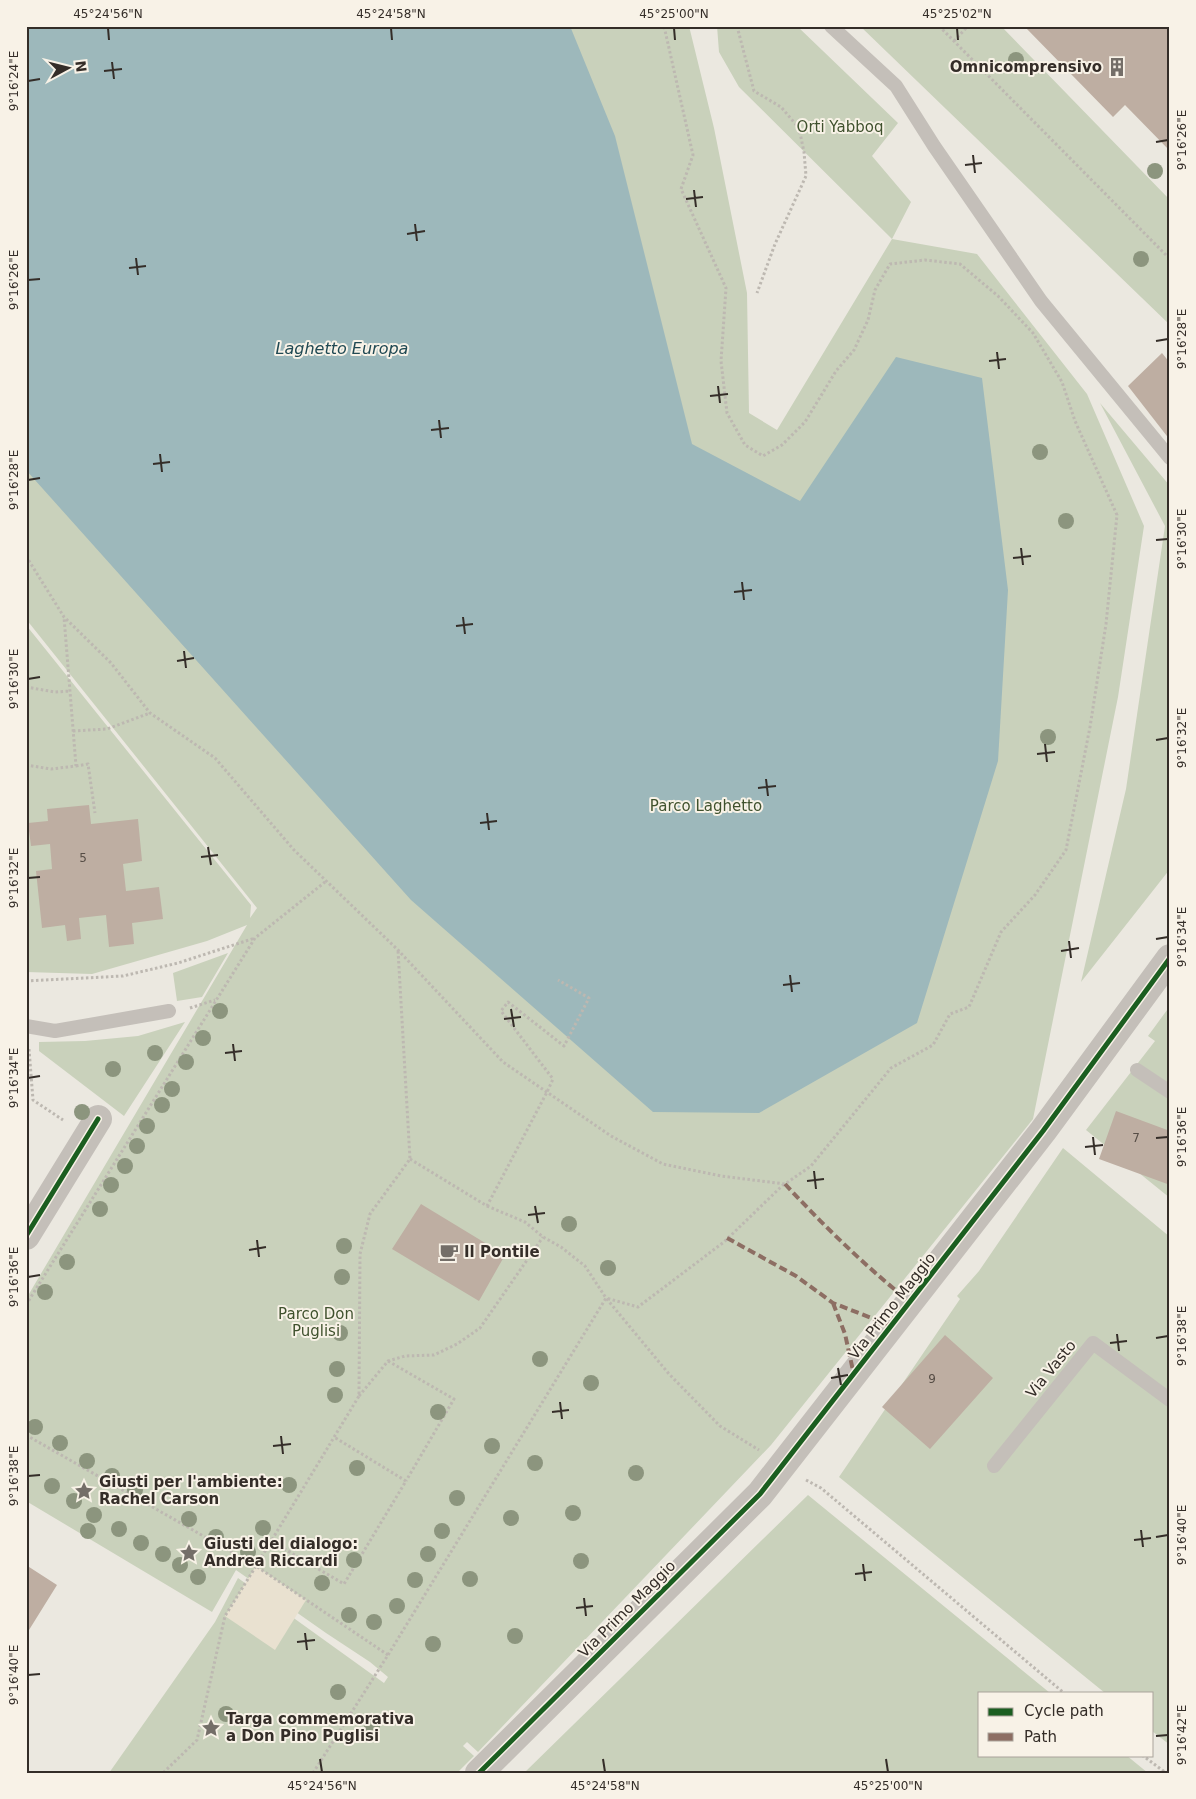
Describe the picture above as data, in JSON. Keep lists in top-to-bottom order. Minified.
{"streets":{"street":["Via Primo Maggio"],"lane":["Via Vasto"]},"water":["Laghetto Europa"],"parks":["Orti Yabboq","Parco Laghetto","Parco Don Puglisi"],"places":{"building":["Omnicomprensivo"],"cafe":["Il Pontile"],"place":["Giusti per l'ambiente: Rachel Carson","Giusti del dialogo: Andrea Riccardi","Targa commemorativa a Don Pino Puglisi"]},"house_numbers":["5","7","9"],"legend":["Cycle path","Path"],"north":"right","coordinates":["45°24'56\"N","45°24'58\"N","45°25'00\"N","45°25'02\"N","9°16'24\"E","9°16'26\"E","9°16'28\"E","9°16'30\"E","9°16'32\"E","9°16'34\"E","9°16'36\"E","9°16'38\"E","9°16'40\"E","9°16'42\"E"]}
